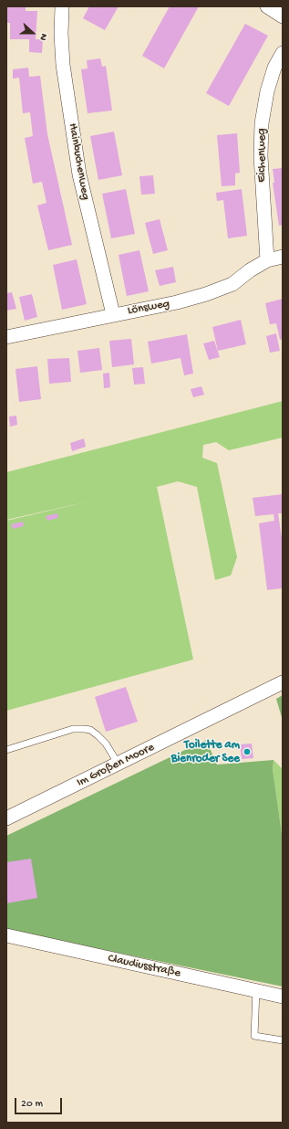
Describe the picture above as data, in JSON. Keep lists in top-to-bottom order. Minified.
{"streets":{"street":["Eichenweg","Hainbuchenweg","Lönsweg","Im Großen Moore","Claudiusstraße"]},"crossings":[["Eichenweg","Lönsweg"],["Hainbuchenweg","Lönsweg"]],"places":["Toilette am Bienroder See"],"scale_bar":"20 m","north":"right"}
